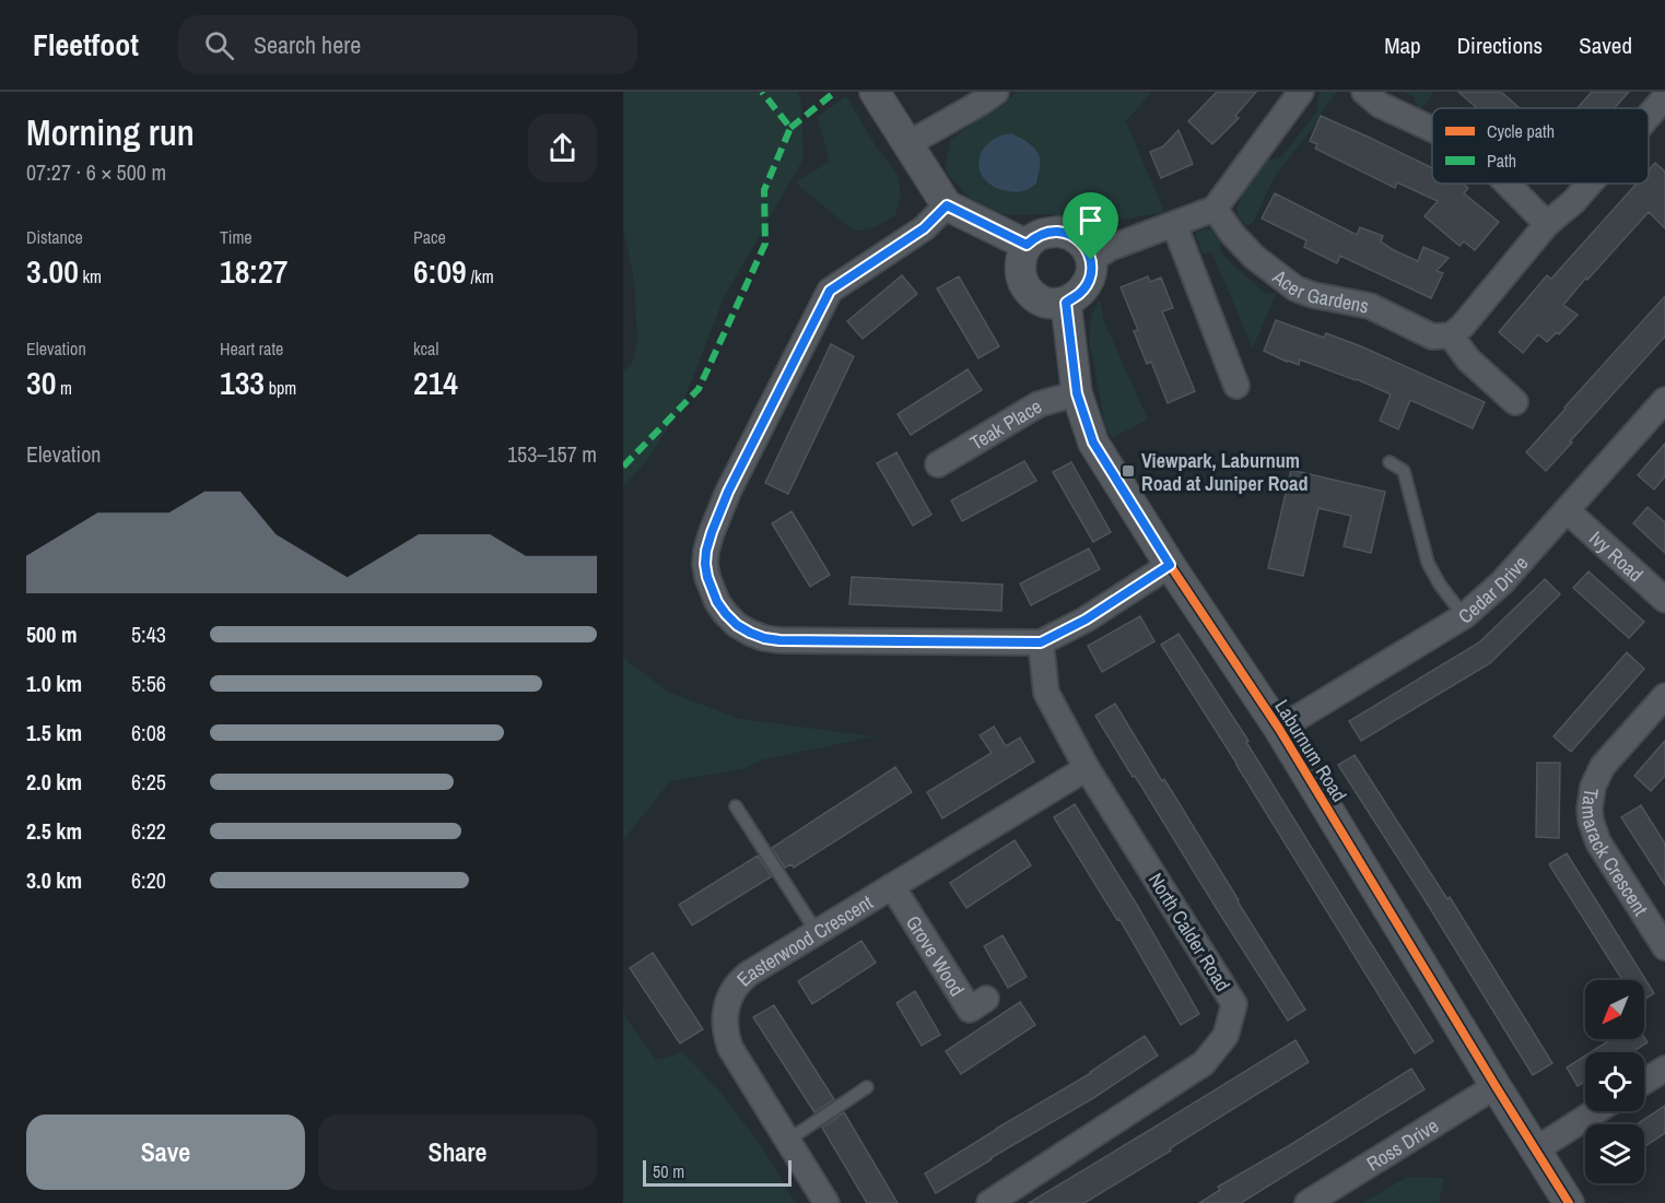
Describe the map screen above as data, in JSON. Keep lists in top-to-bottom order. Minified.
{"streets":{"street":["Acer Gardens","Teak Place","Ivy Road","Cedar Drive","Laburnum Road","Tamarack Crescent","North Calder Road","Easterwood Crescent","Grove Wood","Ross Drive"]},"crossings":[["Teak Place","Laburnum Road"],["Ivy Road","Cedar Drive"],["Cedar Drive","Laburnum Road"],["Laburnum Road","Ross Drive"],["North Calder Road","Easterwood Crescent"],["Easterwood Crescent","Grove Wood"]],"places":{"transit":["Viewpark, Laburnum Road at Juniper Road"]},"legend":["Cycle path","Path"],"scale_bar":"50 m","north":"bottom left","page":{"header":"Fleetfoot","search":"Search here","nav":["Map","Directions","Saved"],"heading":["Morning run","07:27 · 6 × 500 m"],"stats":[["Distance","3.00 km"],["Time","18:27"],["Pace","6:09 /km"],["Elevation","30 m"],["Heart rate","133 bpm"],["kcal","214"]],"chart":["Elevation","153–157 m"],"list":[{"name":"500 m","note":"5:43"},{"name":"1.0 km","note":"5:56"},{"name":"1.5 km","note":"6:08"},{"name":"2.0 km","note":"6:25"},{"name":"2.5 km","note":"6:22"},{"name":"3.0 km","note":"6:20"}],"buttons":["Save","Share"],"scale":"50 m"}}
